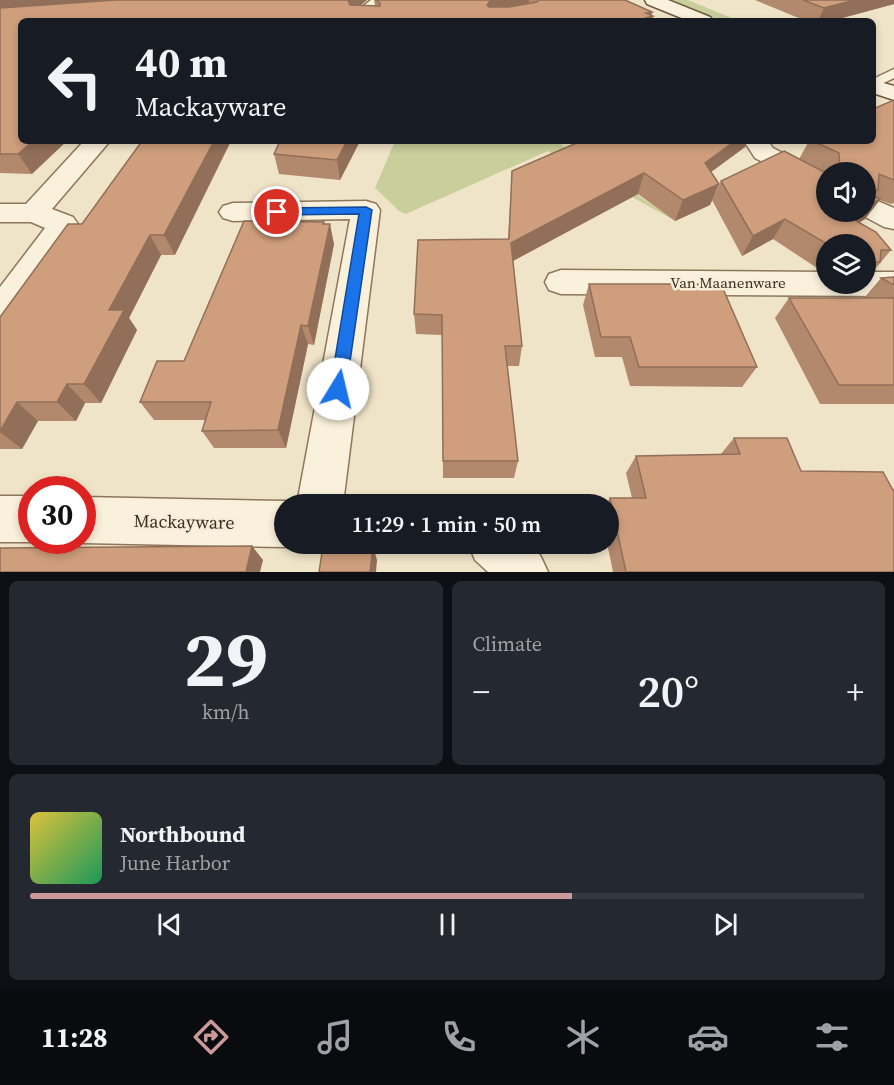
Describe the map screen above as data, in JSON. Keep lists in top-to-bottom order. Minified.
{"streets":{"street":["Van Maanenware","Mackayware"]},"page":{"turn":["40 m","Mackayware"],"limit":"30","trip":"11:29 · 1 min · 50 m","tile":[["29","km/h"],"Climate"],"heat":["−","20°","+"],"song":["Northbound","June Harbor"],"tabs":"11:28"}}
